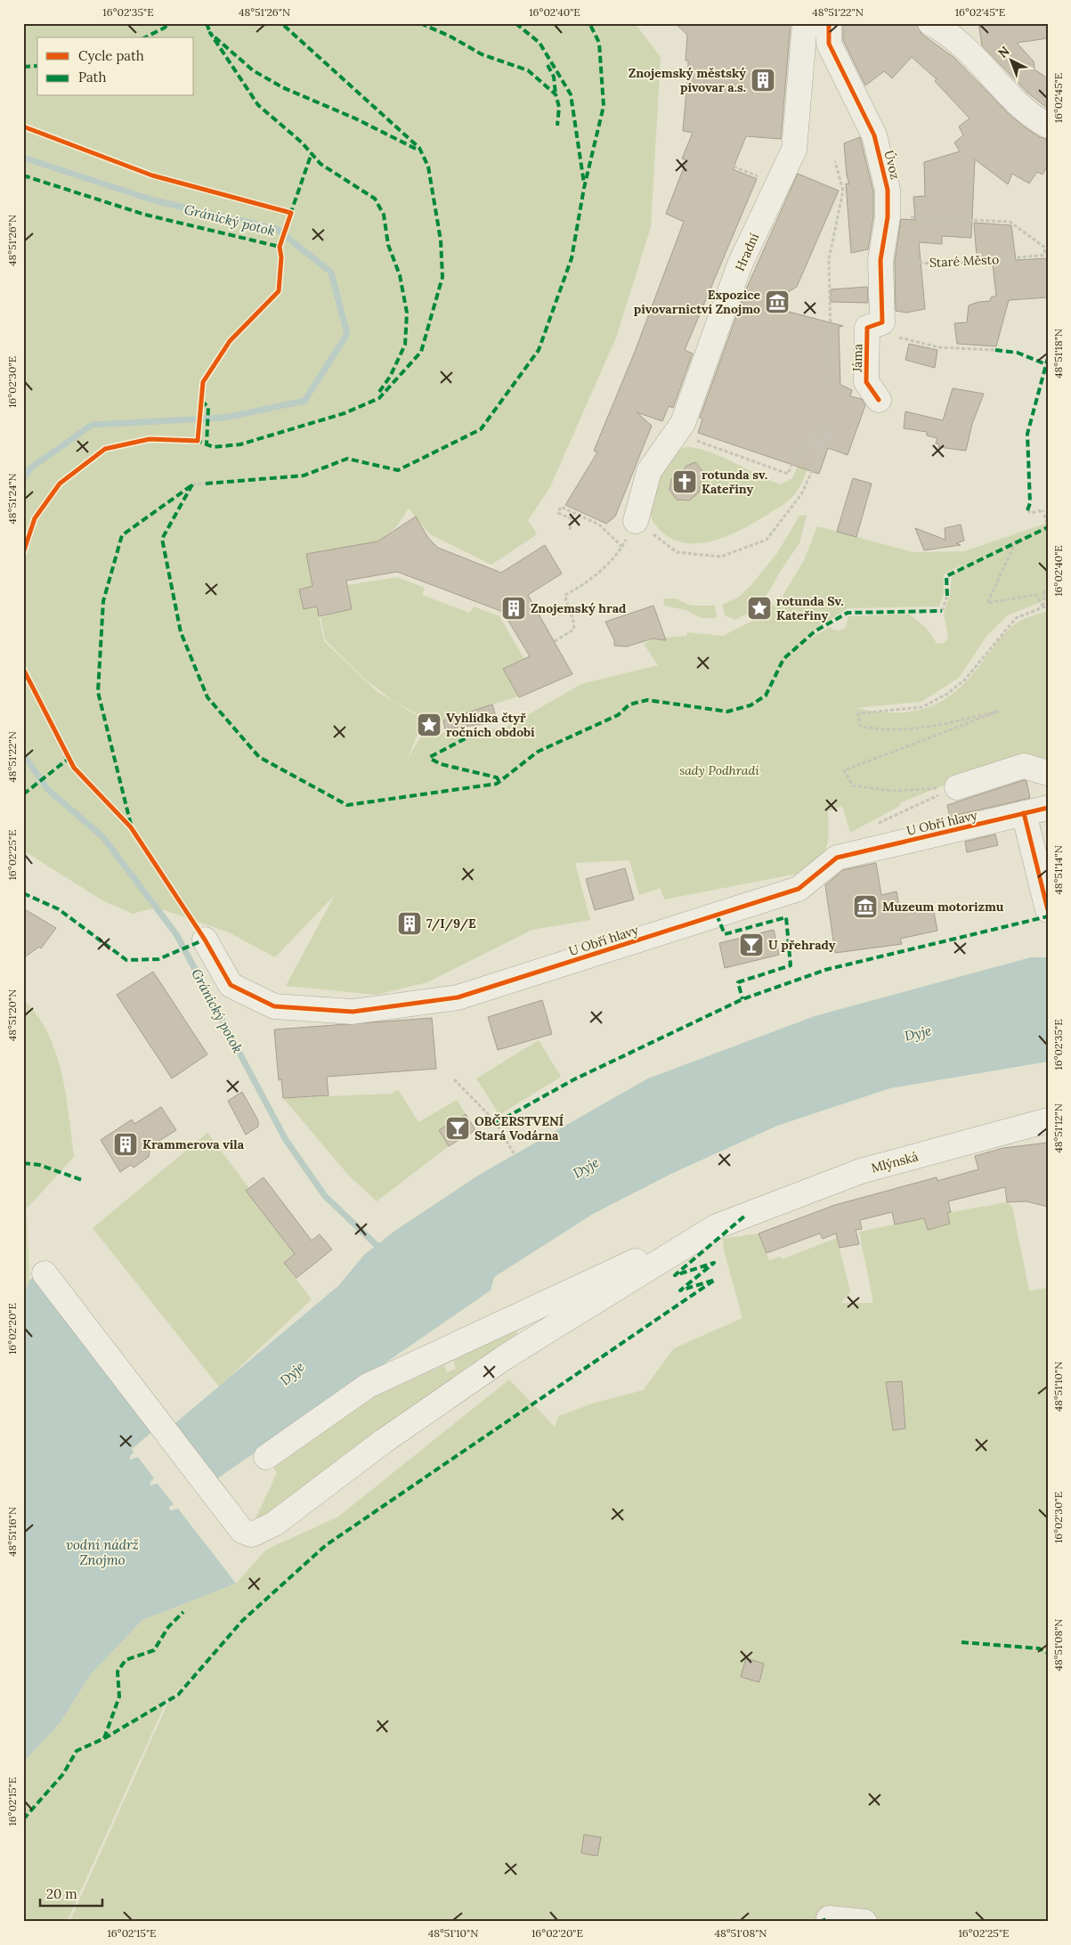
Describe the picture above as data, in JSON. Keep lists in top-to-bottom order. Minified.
{"streets":{"street":["Úvoz","Hradní","Jáma","U Obří hlavy","Mlýnská"],"path":["Staré Město"]},"crossings":[["Úvoz","Staré Město"],["Úvoz","Jáma"]],"water":["Gránický potok","Dyje","vodní nádrž Znojmo"],"parks":["sady Podhradí"],"places":{"building":["Znojemský městský pivovar a.s.","Znojemský hrad","7/I/9/E","Krammerova vila"],"museum":["Expozice pivovarnictví Znojmo","Muzeum motorizmu"],"church":["rotunda sv. Kateřiny"],"place":["rotunda Sv. Kateřiny","Vyhlídka čtyř ročních období"],"bar":["U přehrady","OBČERSTVENÍ Stará Vodárna"]},"legend":["Cycle path","Path"],"scale_bar":"20 m","north":"top left","coordinates":["16°02'35\"E","48°51'26\"N","16°02'40\"E","48°51'22\"N","16°02'45\"E","48°51'18\"N","16°02'30\"E","48°51'24\"N","16°02'25\"E","48°51'14\"N","48°51'20\"N","48°51'12\"N","16°02'20\"E","48°51'10\"N","48°51'16\"N","48°51'08\"N","16°02'15\"E"]}
